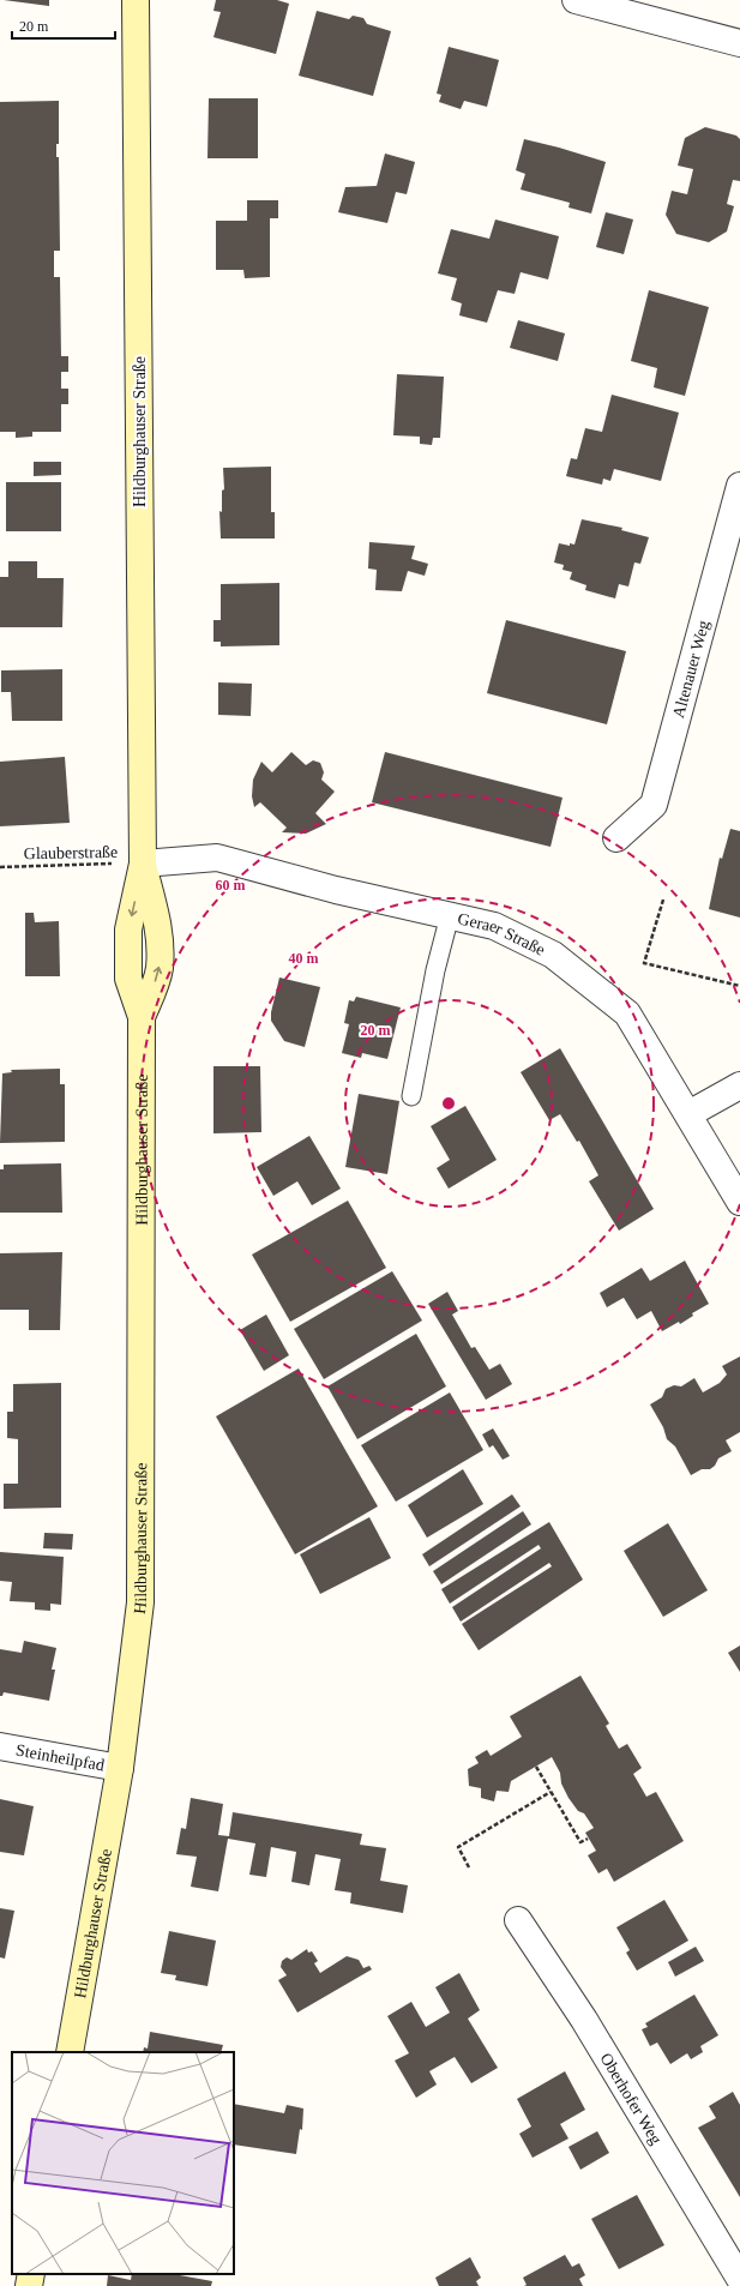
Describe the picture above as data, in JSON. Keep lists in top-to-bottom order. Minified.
{"streets":{"main road":["Hildburghauser Straße"],"street":["Altenauer Weg","Geraer Straße","Steinheilpfad","Oberhofer Weg"],"path":["Glauberstraße"]},"crossings":[["Hildburghauser Straße","Glauberstraße"],["Hildburghauser Straße","Geraer Straße"],["Hildburghauser Straße","Steinheilpfad"],["Glauberstraße","Geraer Straße"]],"scale_bar":"20 m","rings":["60 m","40 m","20 m"]}
